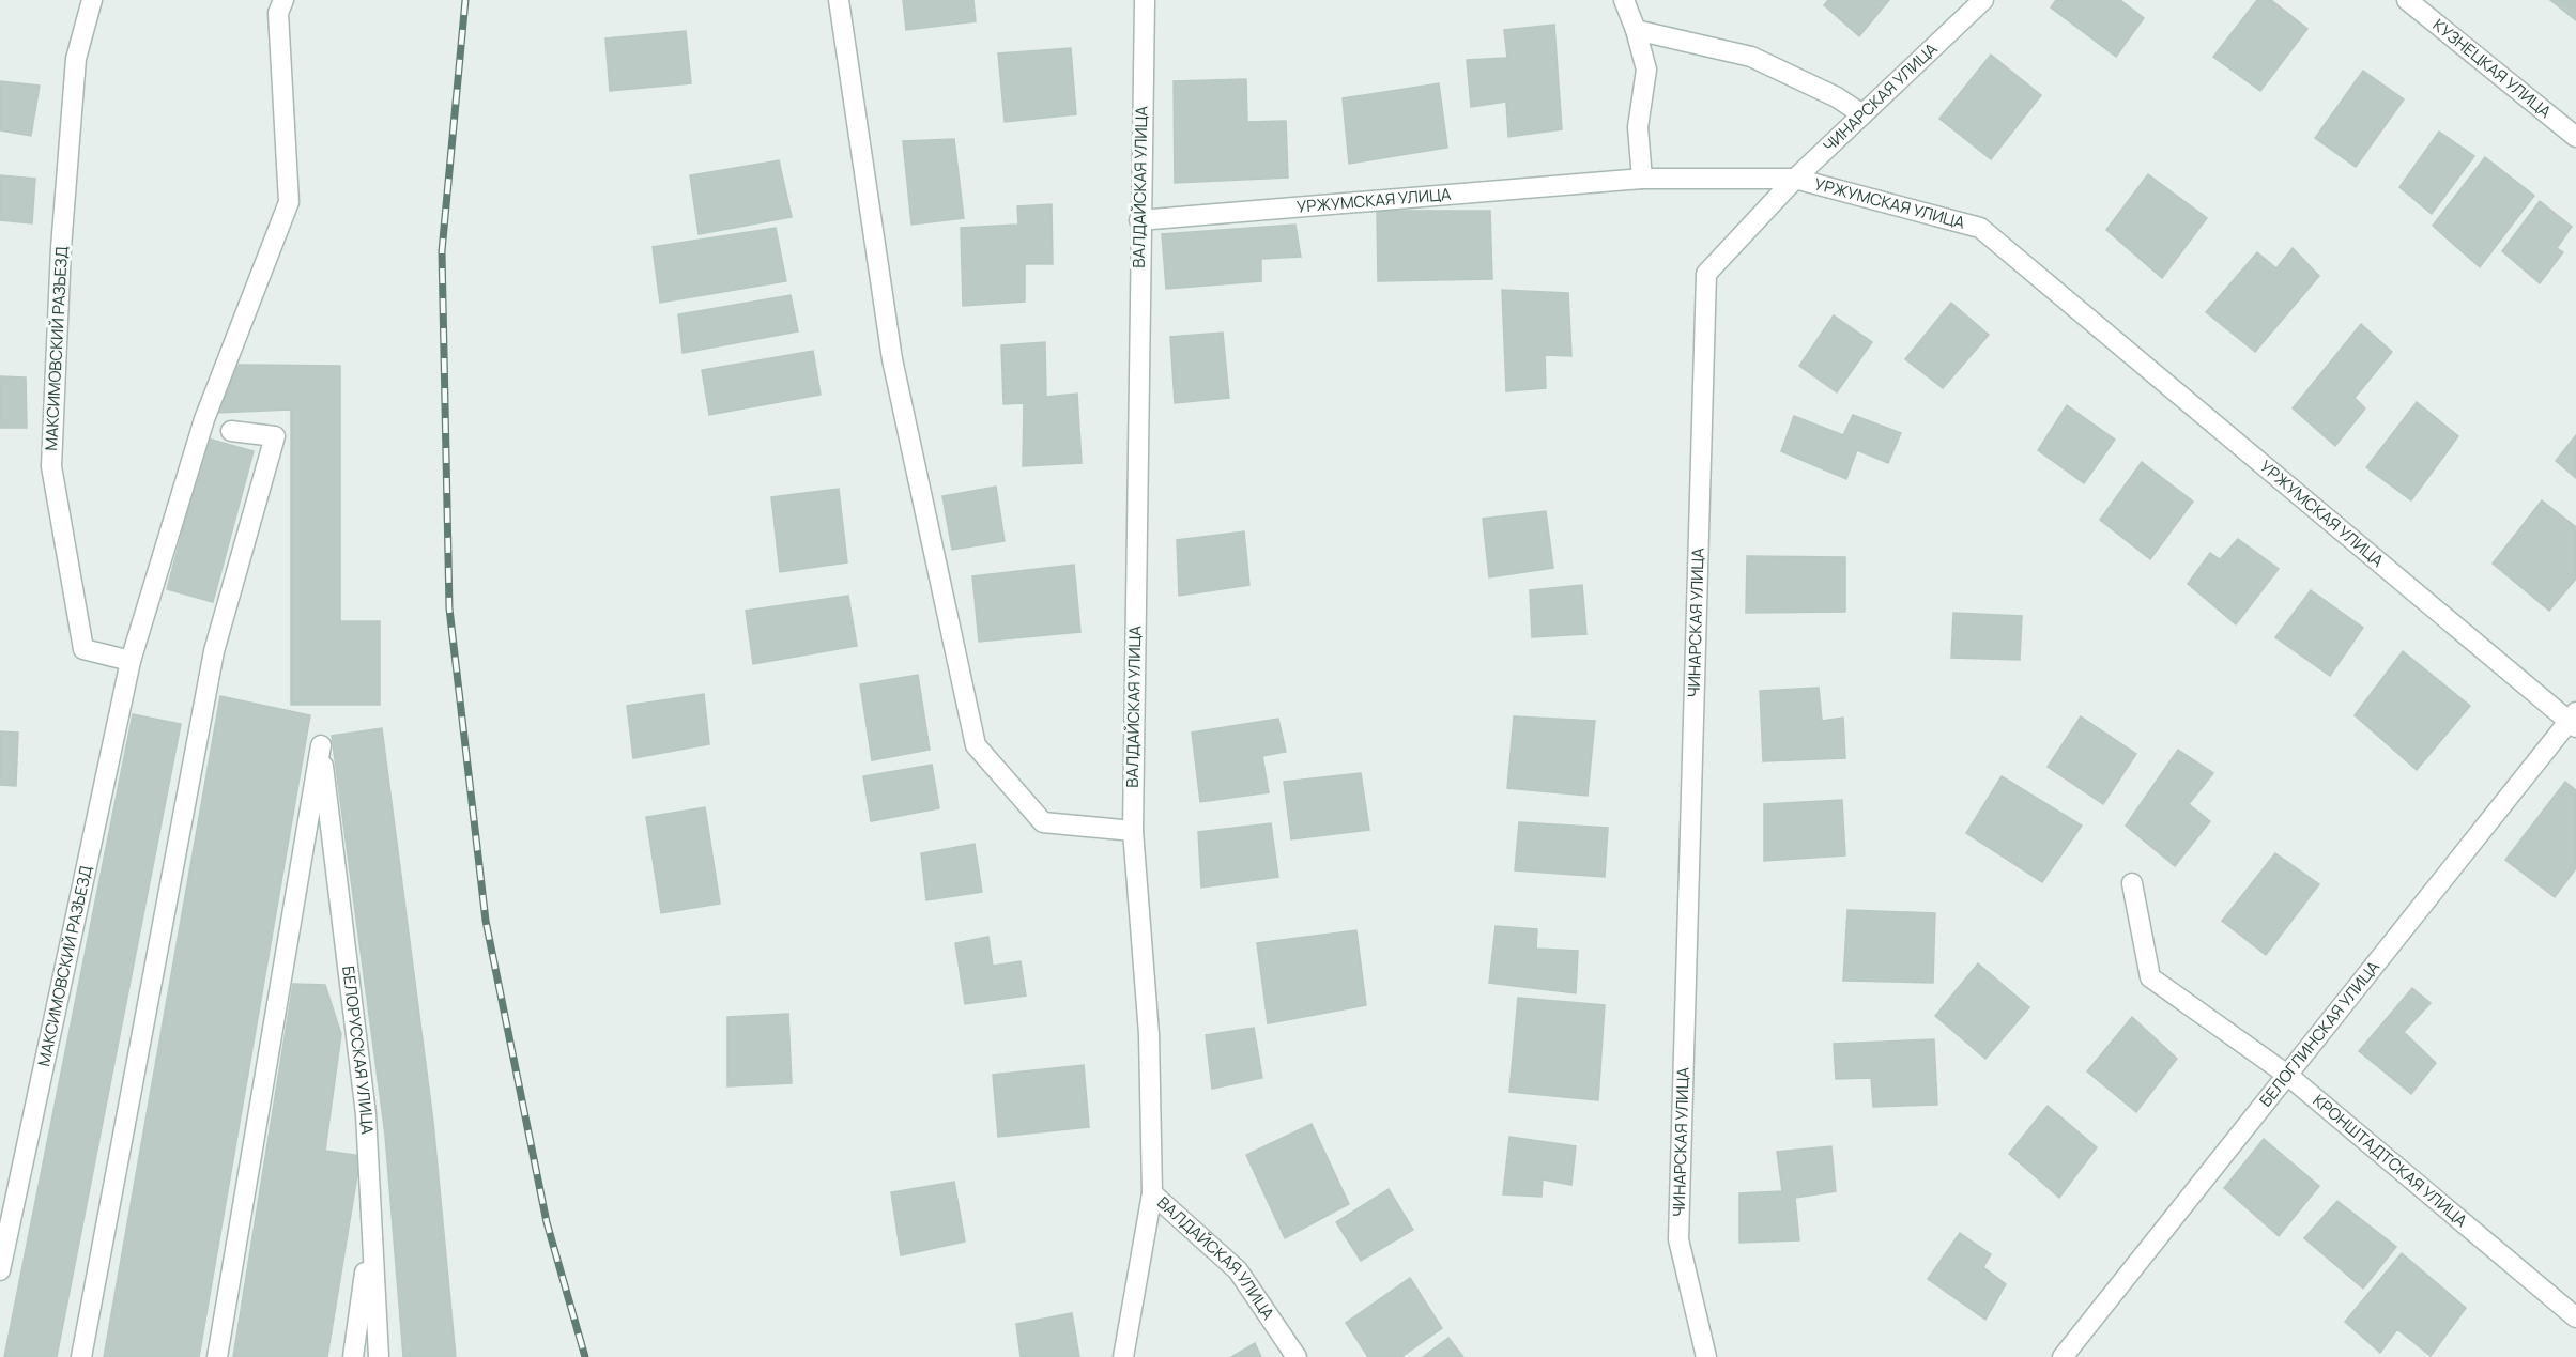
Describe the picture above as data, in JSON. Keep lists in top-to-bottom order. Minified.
{"streets":{"street":["КУЗНЕЦКАЯ УЛИЦА","ЧИНАРСКАЯ УЛИЦА","ВАЛДАЙСКАЯ УЛИЦА","УРЖУМСКАЯ УЛИЦА","МАКСИМОВСКИЙ РАЗЪЕЗД","БЕЛОГЛИНСКАЯ УЛИЦА","БЕЛОРУССКАЯ УЛИЦА","КРОНШТАДТСКАЯ УЛИЦА"]},"crossings":[["ЧИНАРСКАЯ УЛИЦА","УРЖУМСКАЯ УЛИЦА"],["ВАЛДАЙСКАЯ УЛИЦА","УРЖУМСКАЯ УЛИЦА"],["УРЖУМСКАЯ УЛИЦА","БЕЛОГЛИНСКАЯ УЛИЦА"],["БЕЛОГЛИНСКАЯ УЛИЦА","КРОНШТАДТСКАЯ УЛИЦА"]]}
